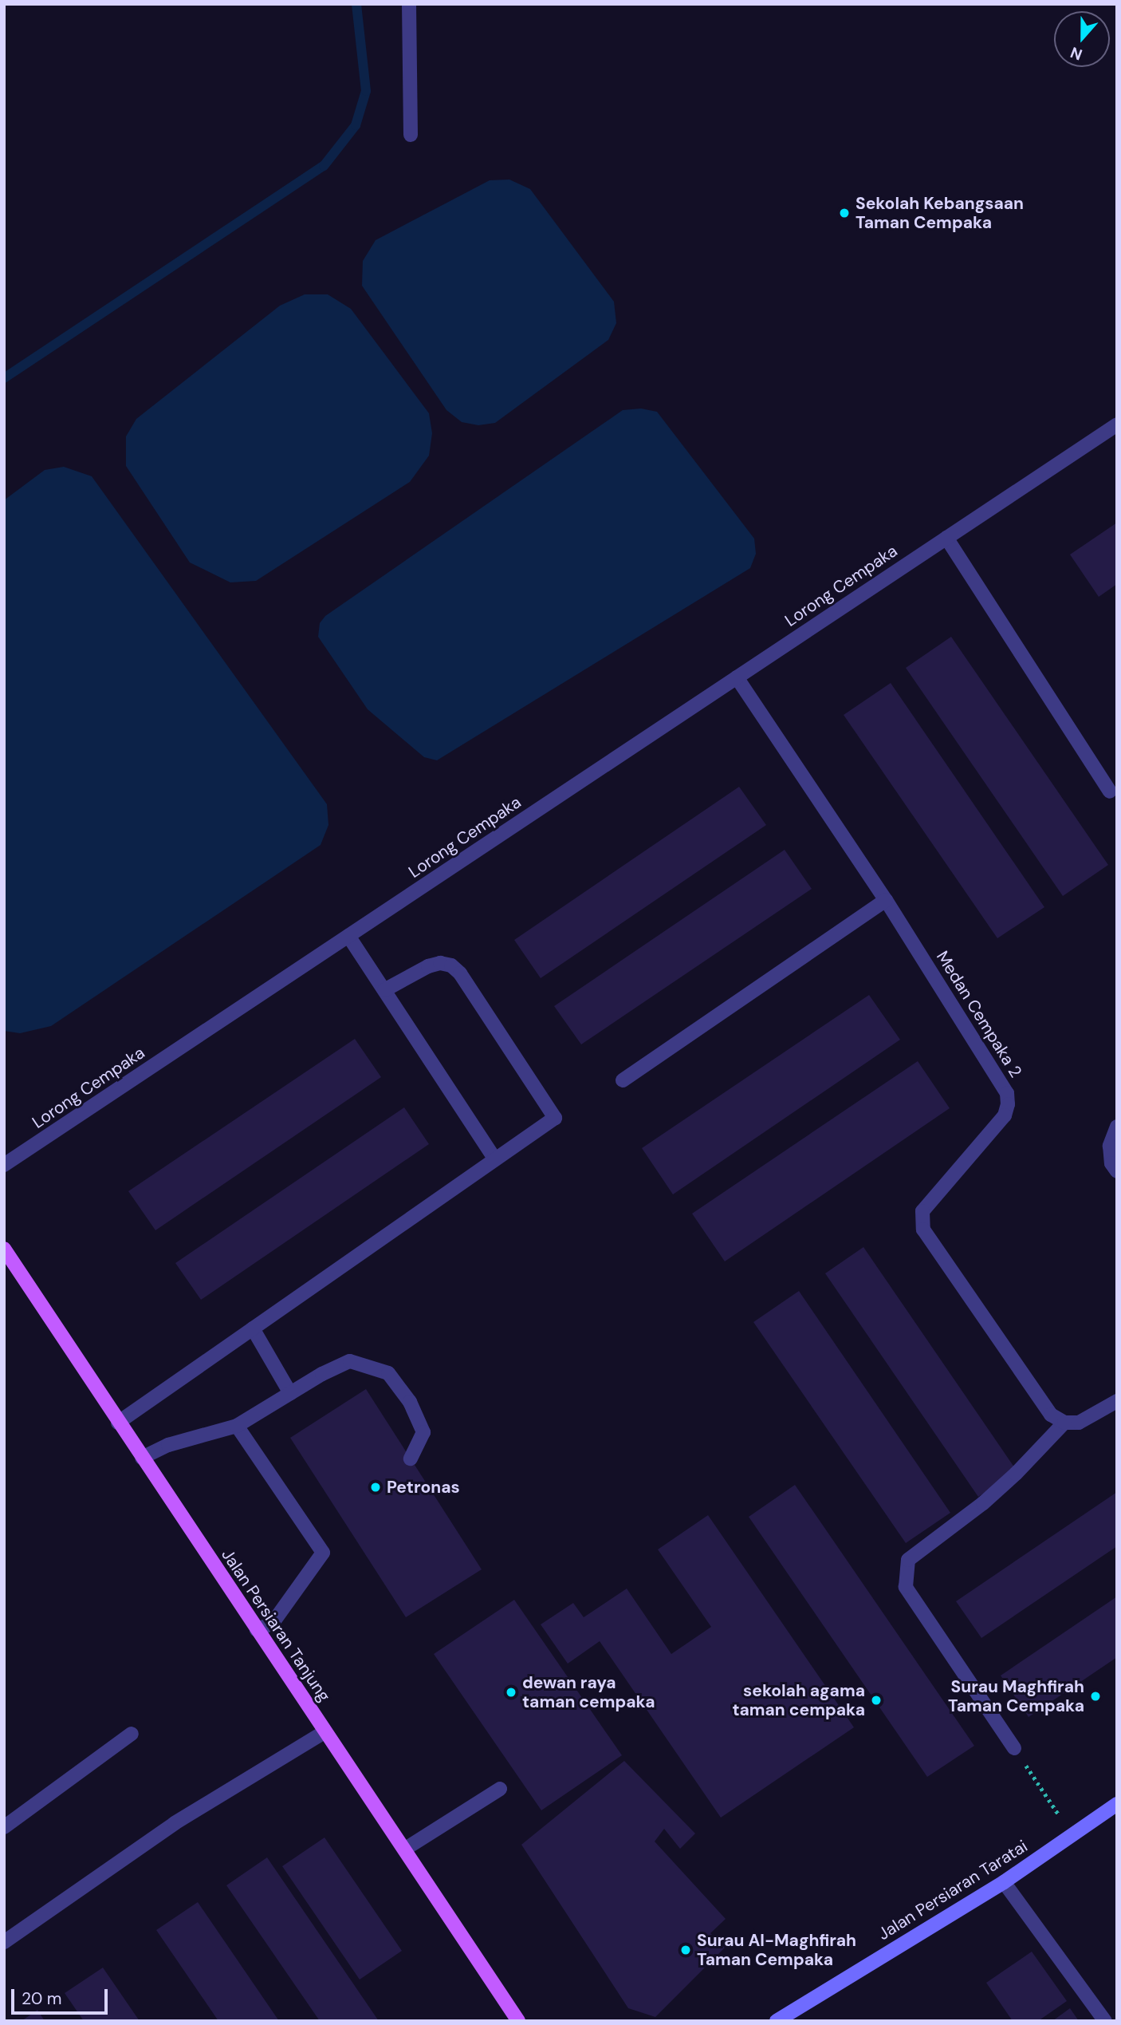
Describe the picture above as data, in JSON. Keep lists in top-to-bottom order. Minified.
{"streets":{"main road":["Jalan Persiaran Tanjung"],"street":["Lorong Cempaka","Medan Cempaka 2","Jalan Persiaran Taratai"]},"crossings":[["Lorong Cempaka","Medan Cempaka 2"]],"places":["Sekolah Kebangsaan Taman Cempaka","Petronas","dewan raya taman cempaka","Surau Maghfirah Taman Cempaka","sekolah agama taman cempaka","Surau Al-Maghfirah Taman Cempaka"],"scale_bar":"20 m","north":"bottom"}
